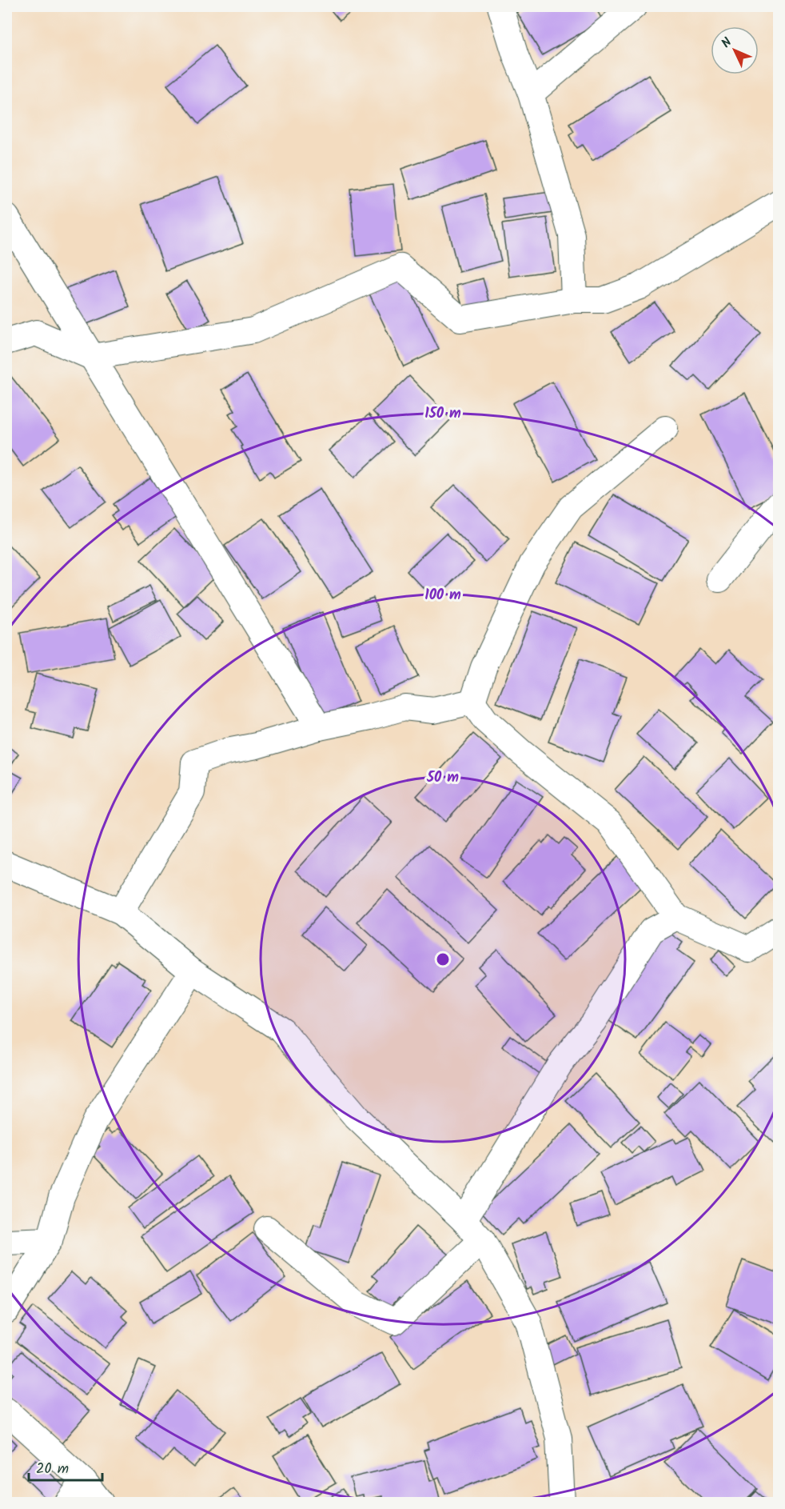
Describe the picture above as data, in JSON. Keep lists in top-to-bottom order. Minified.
{"scale_bar":"20 m","north":"top left","rings":["150 m","100 m","50 m"]}
